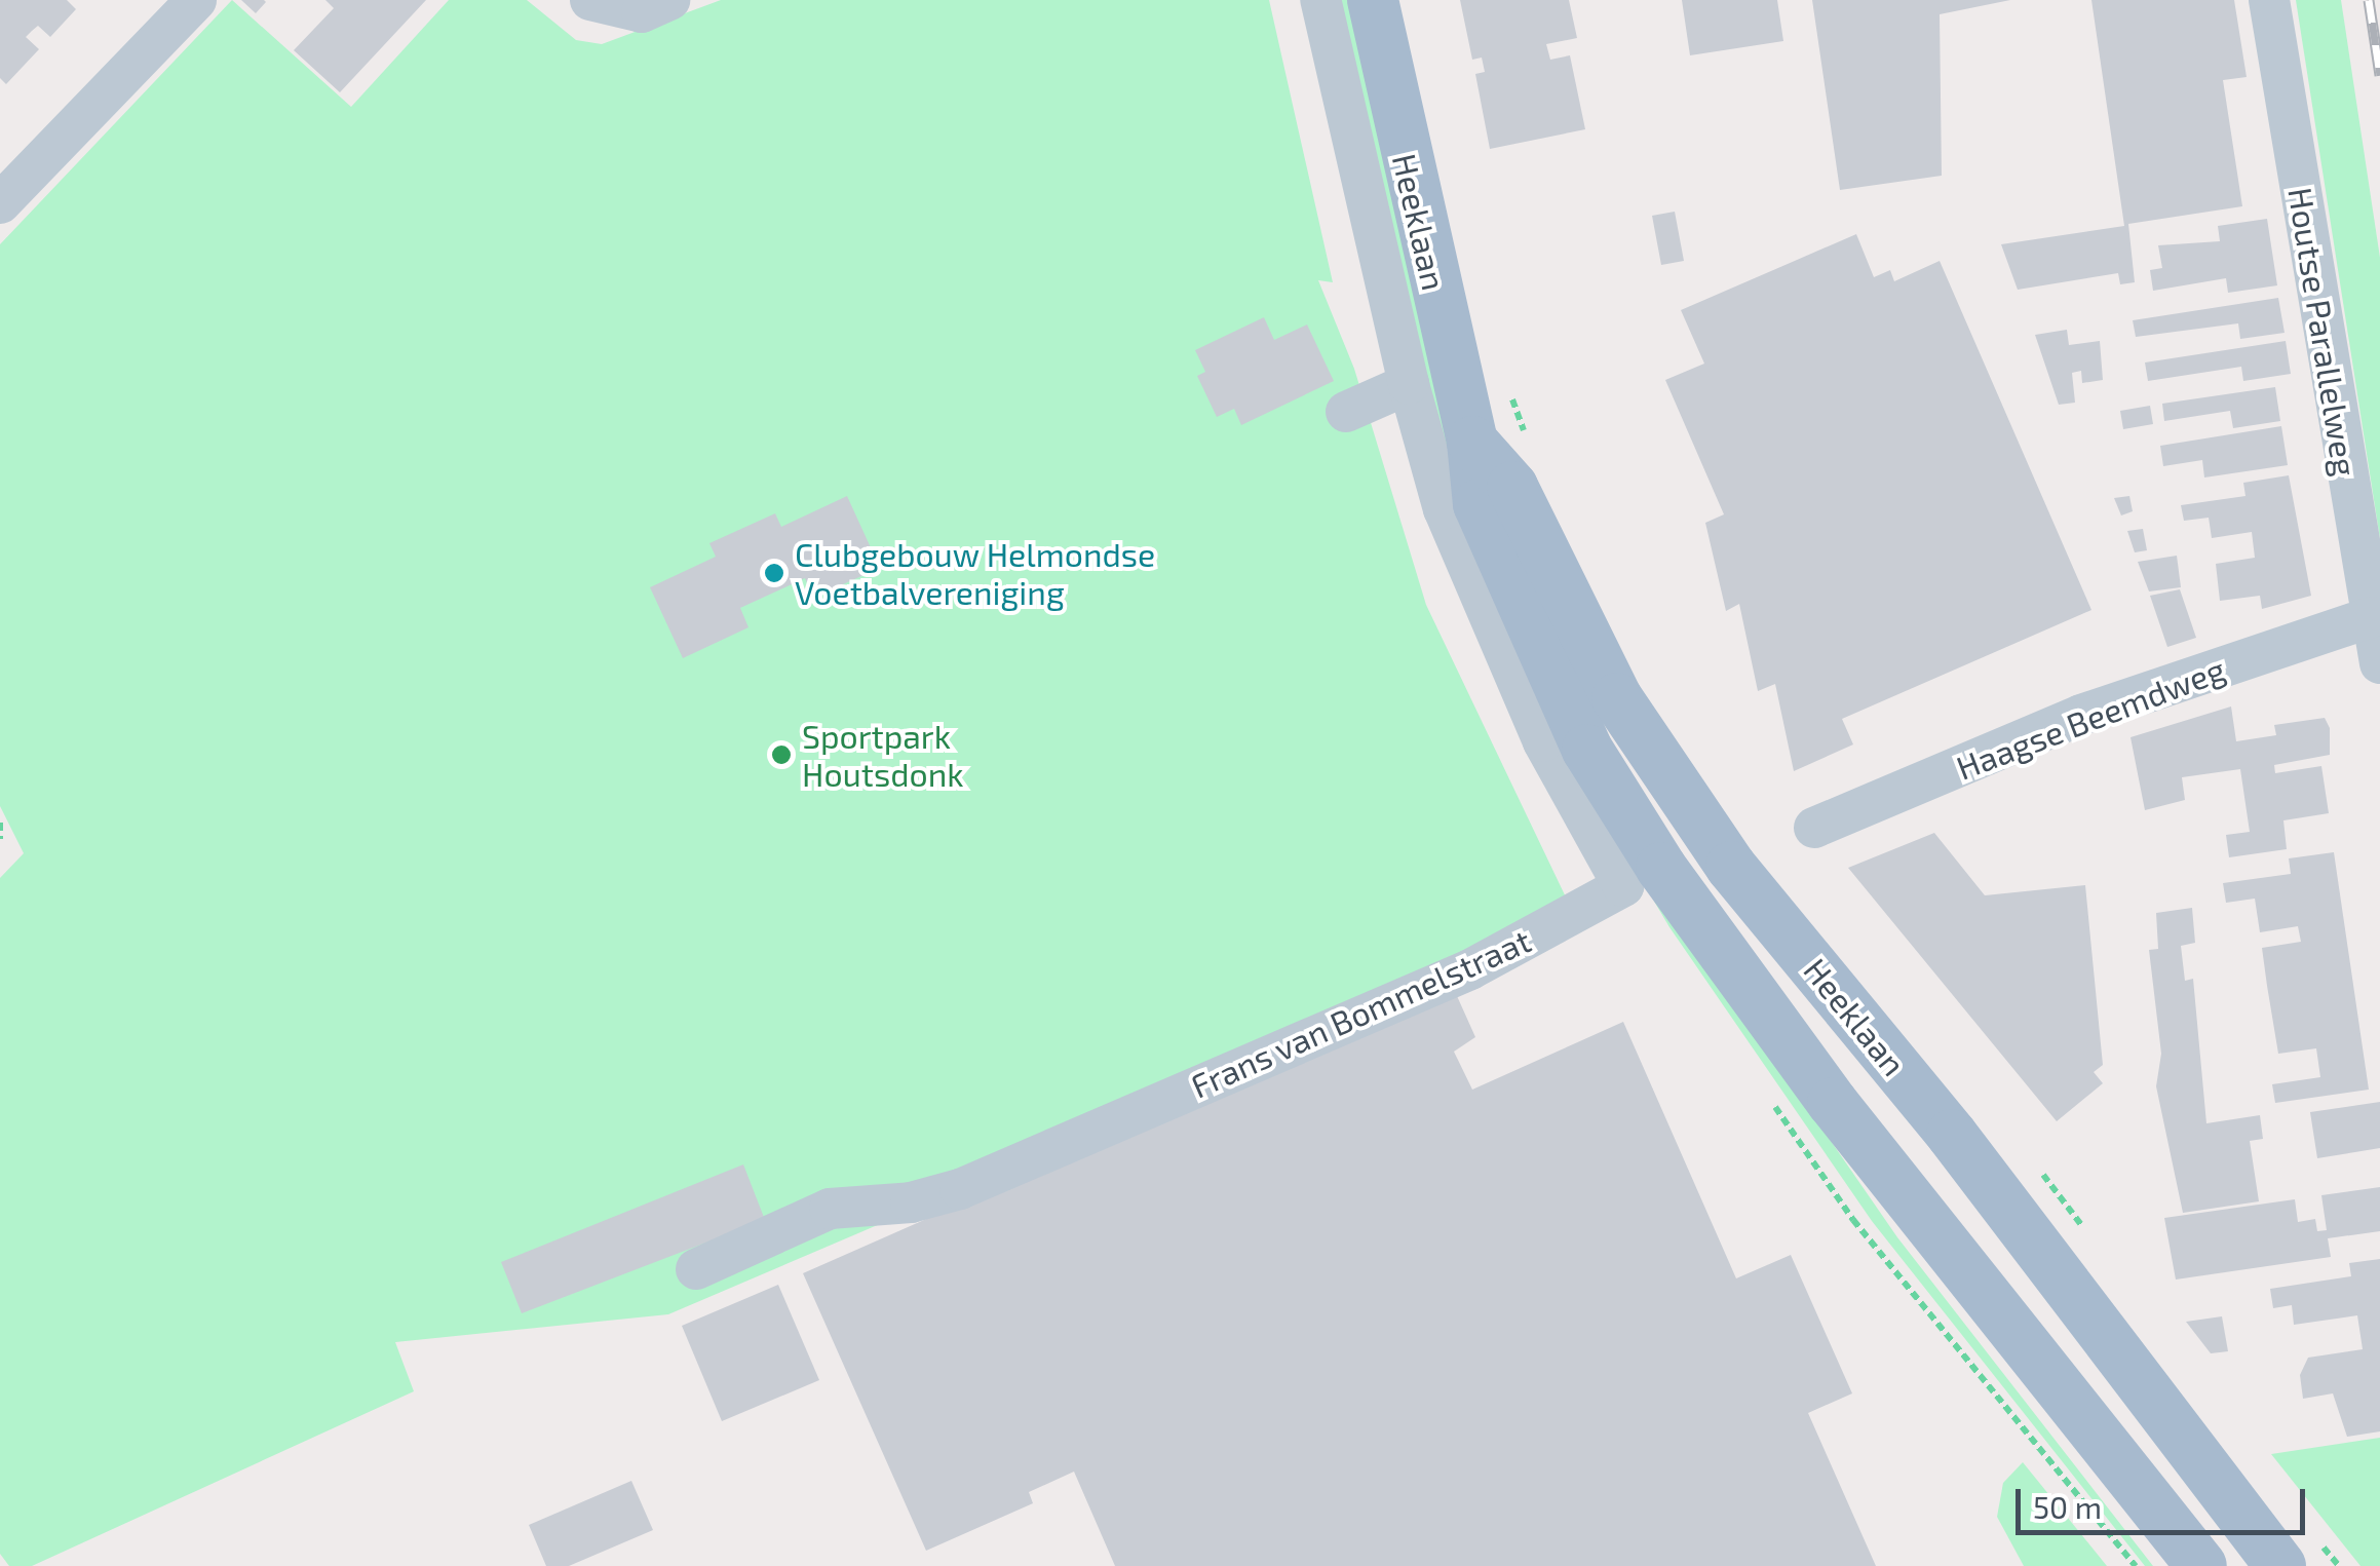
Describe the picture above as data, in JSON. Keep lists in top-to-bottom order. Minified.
{"streets":{"main road":["Heeklaan"],"street":["Houtse Parallelweg","Haagse Beemdweg","Frans van Bommelstraat"]},"crossings":[["Houtse Parallelweg","Haagse Beemdweg"]],"places":["Clubgebouw Helmondse Voetbalvereniging","Sportpark Houtsdonk"],"scale_bar":"50 m"}
